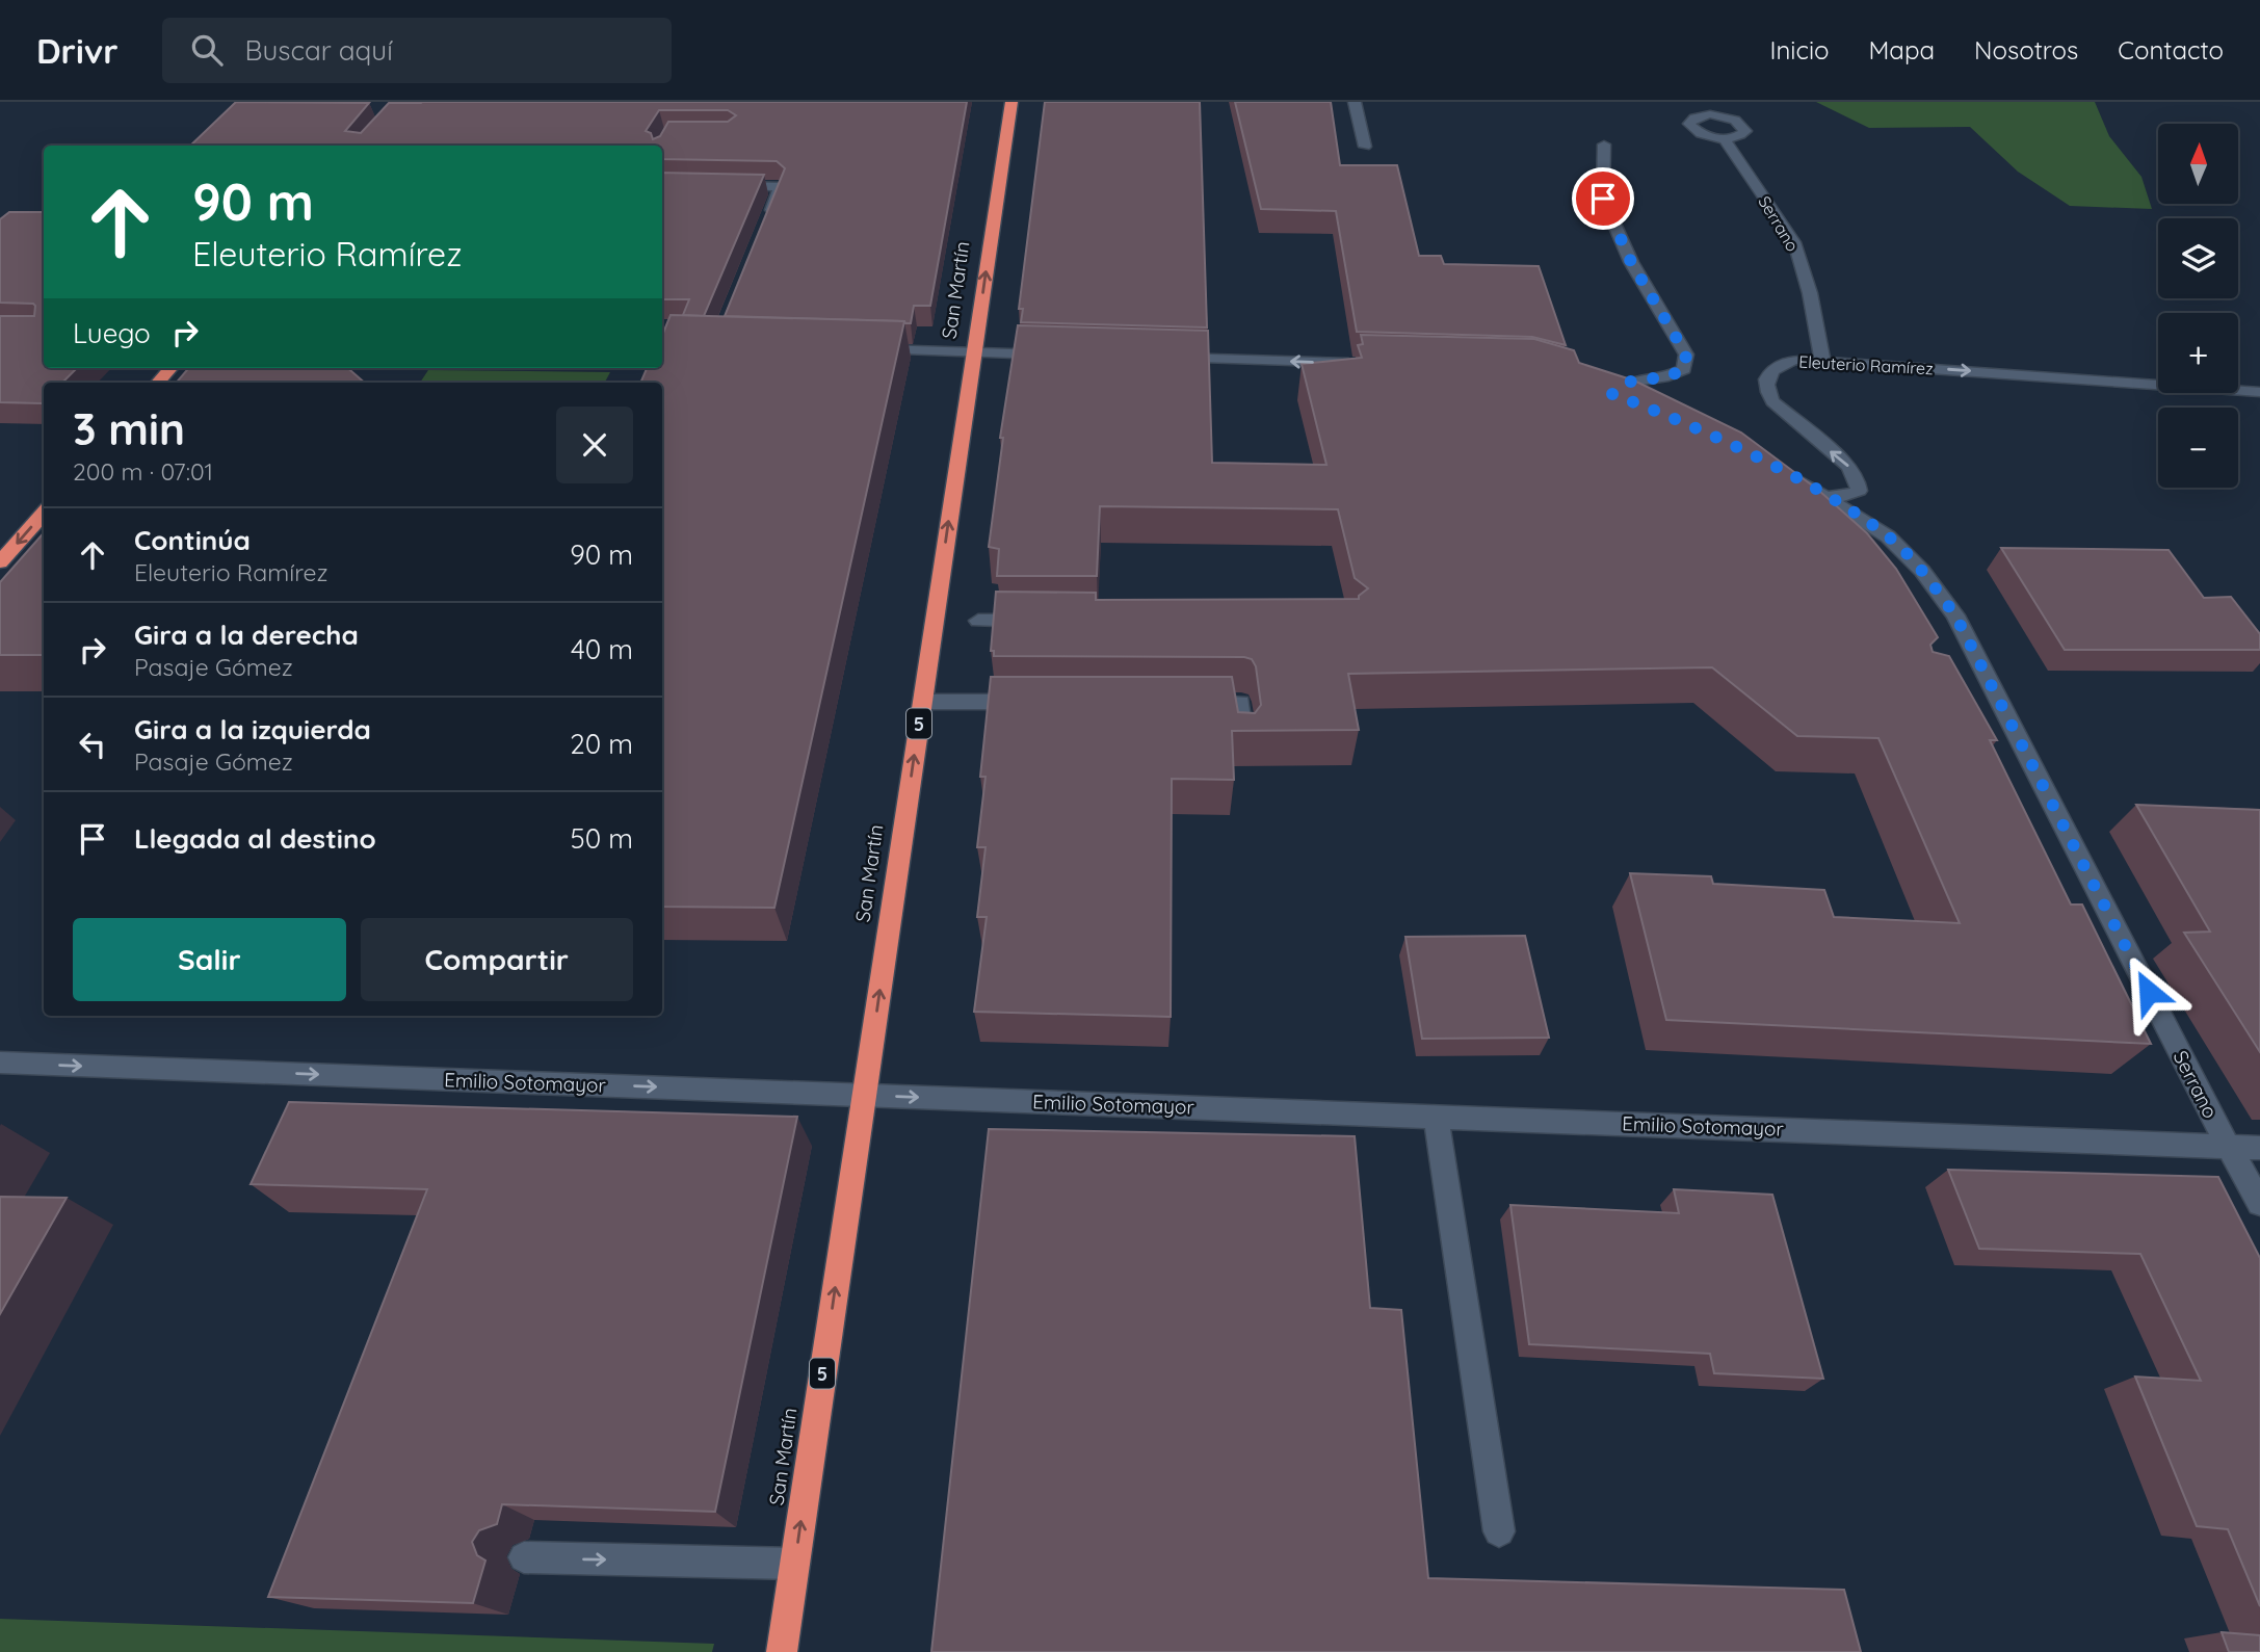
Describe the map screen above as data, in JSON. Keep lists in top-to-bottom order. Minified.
{"streets":{"highway":["San Martín","5"],"street":["Serrano","Eleuterio Ramírez","Emilio Sotomayor"]},"crossings":[["Serrano","Eleuterio Ramírez"],["Serrano","Emilio Sotomayor"],["San Martín","Emilio Sotomayor"]],"one_way":["San Martín","Emilio Sotomayor"],"north":"top","page":{"header":"Drivr","search":"Buscar aquí","nav":["Inicio","Mapa","Nosotros","Contacto"],"map_buttons":["+","−"],"turn":["90 m","Eleuterio Ramírez"],"then":"Luego","heading":["3 min","200 m · 07:01"],"list":[{"name":"Continúa","note":"Eleuterio Ramírez","value":"90 m"},{"name":"Gira a la derecha","note":"Pasaje Gómez","value":"40 m"},{"name":"Gira a la izquierda","note":"Pasaje Gómez","value":"20 m"},{"name":"Llegada al destino","value":"50 m"}],"buttons":["Salir","Compartir"]}}
